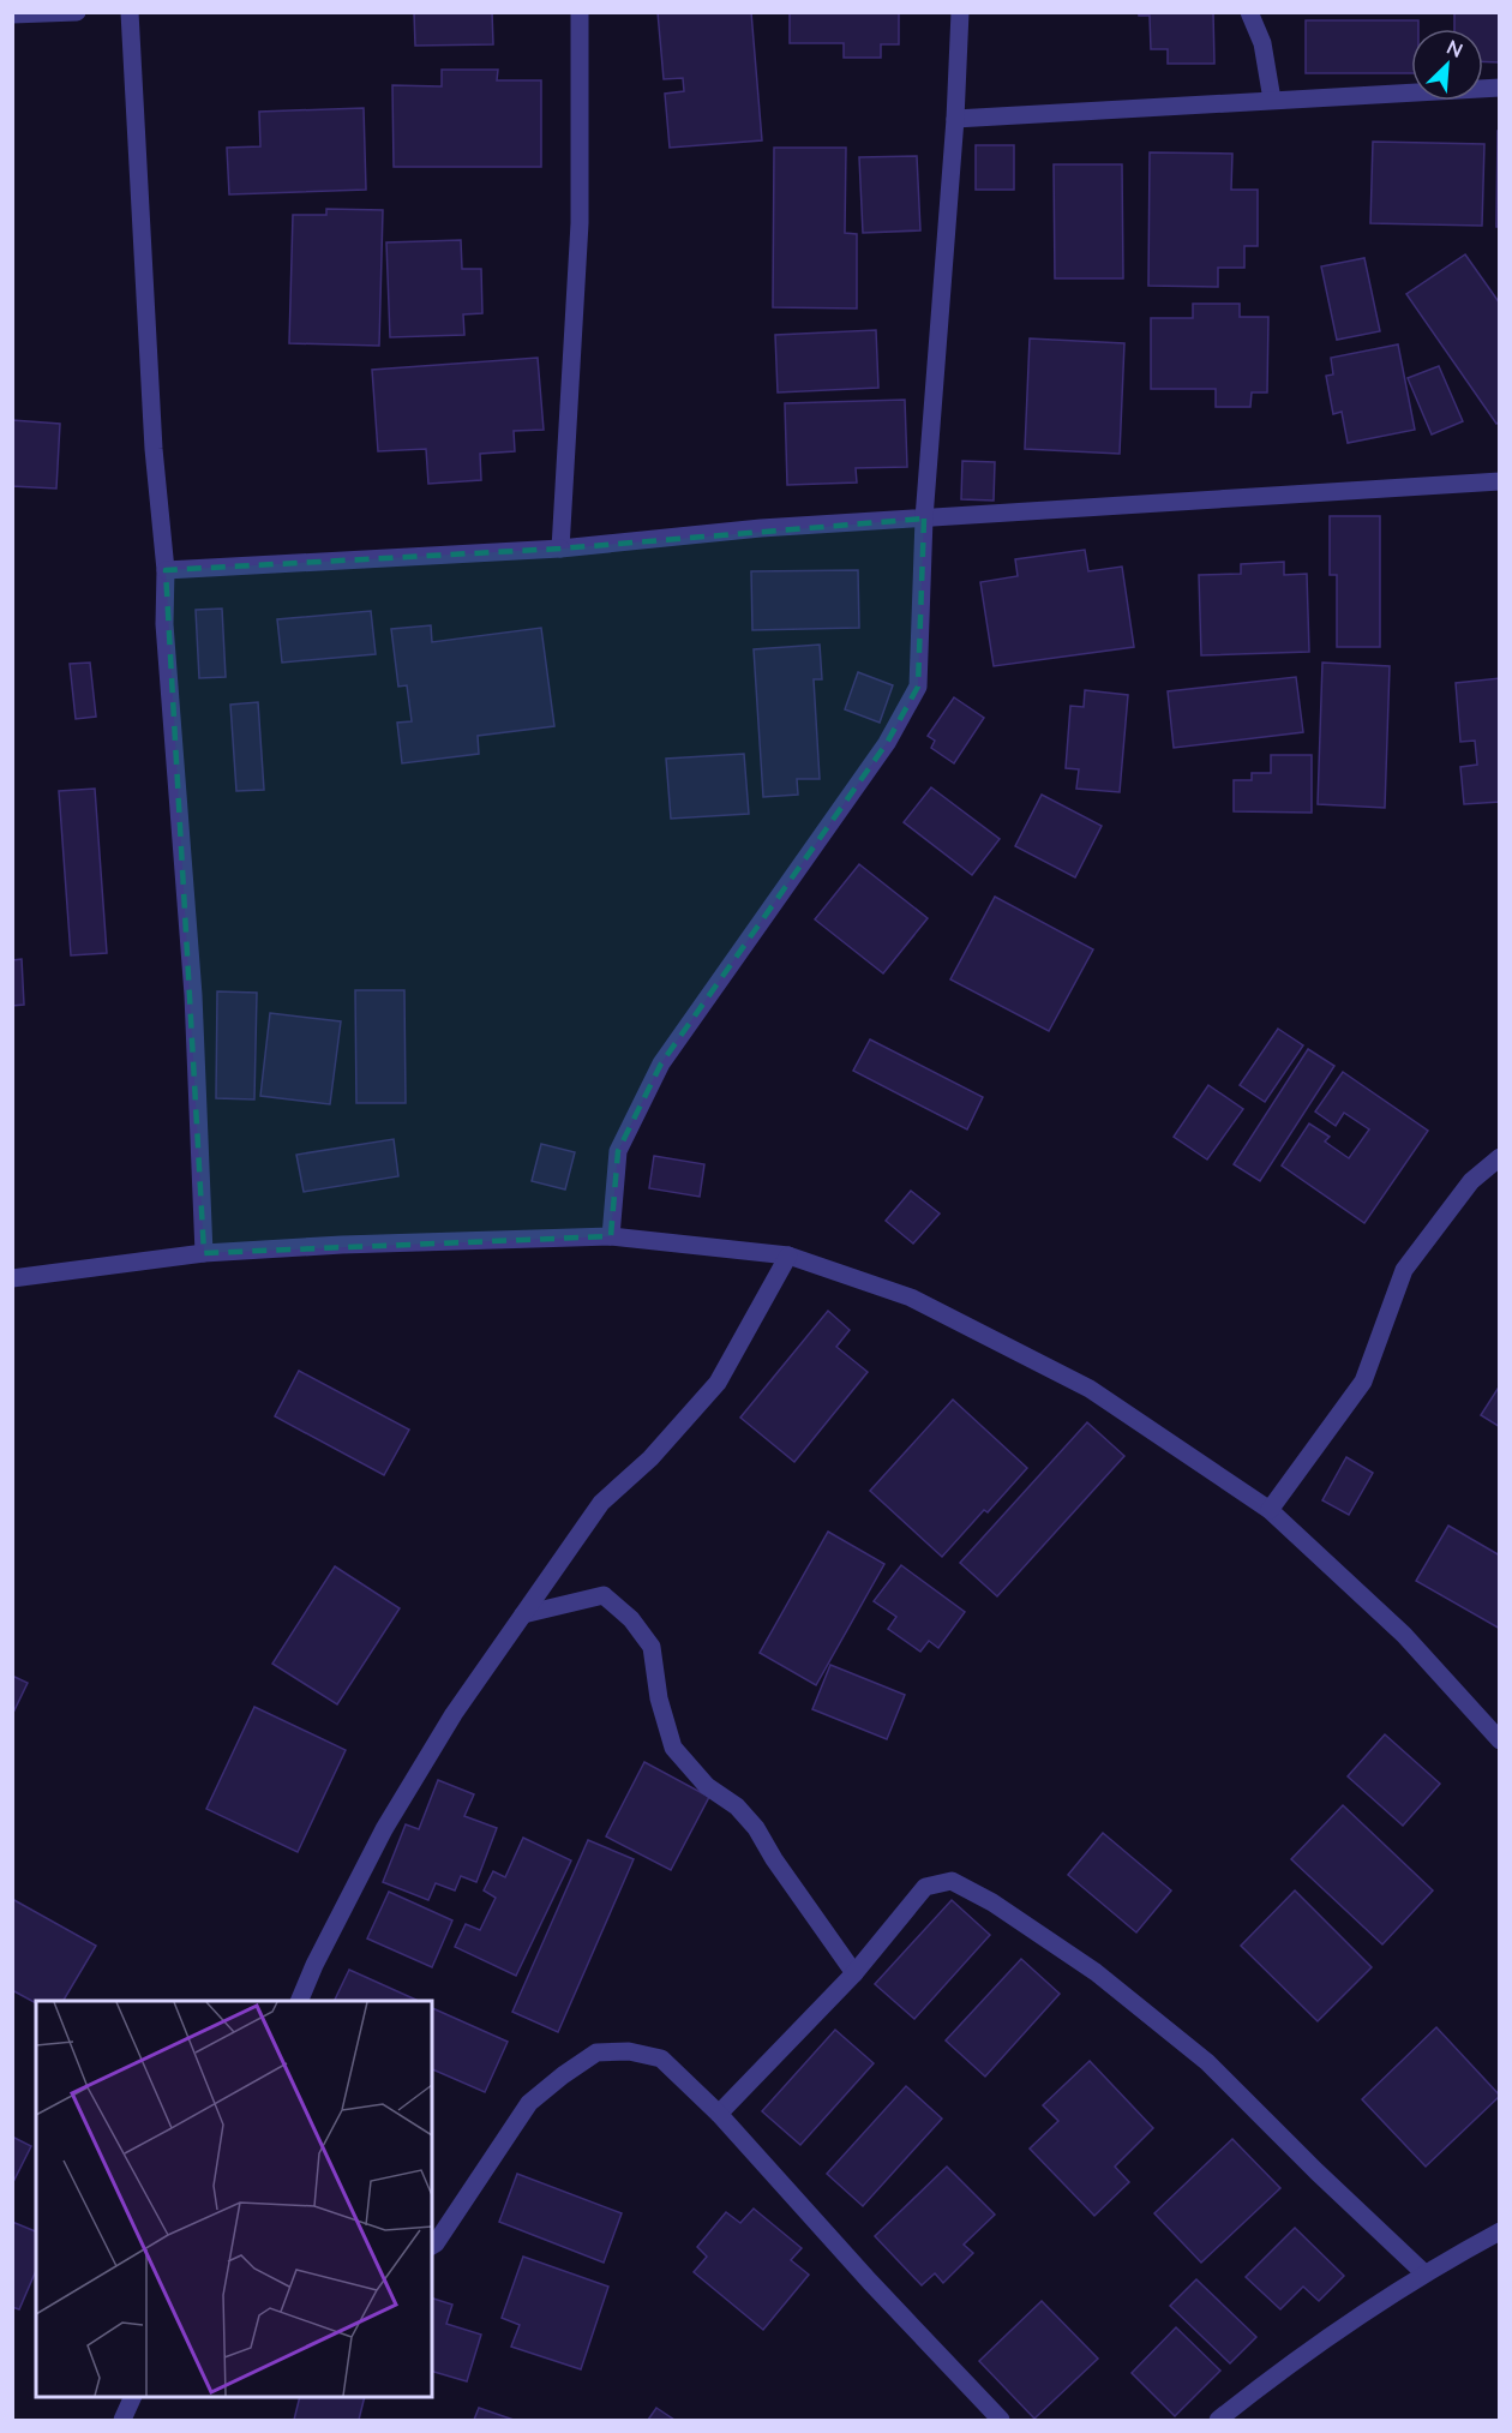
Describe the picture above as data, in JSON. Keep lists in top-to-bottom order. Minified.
{"north":"top right"}
